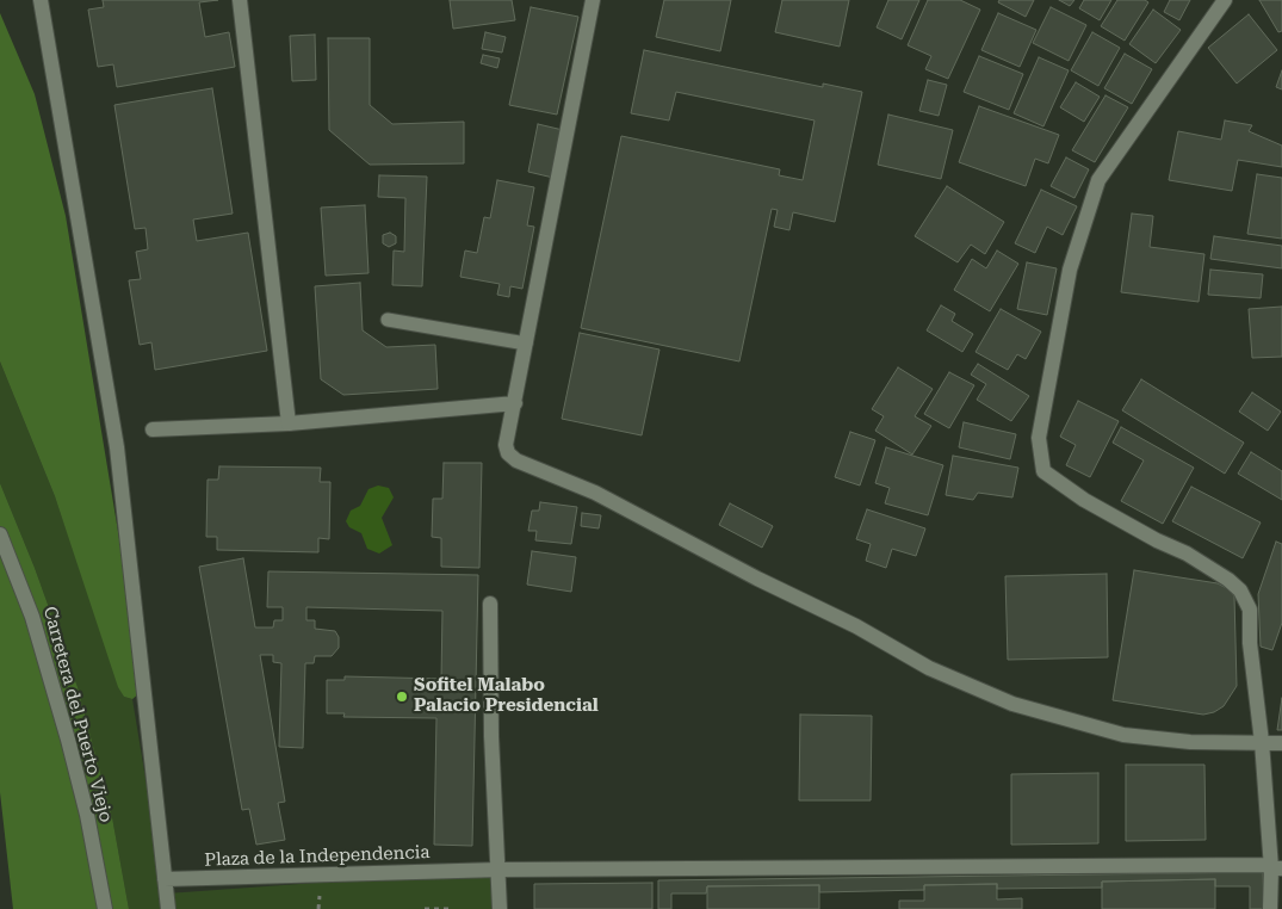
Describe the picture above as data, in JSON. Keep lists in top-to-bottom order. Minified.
{"streets":{"street":["Carretera del Puerto Viejo","Plaza de la Independencia"]},"places":["Sofitel Malabo Palacio Presidencial"]}
